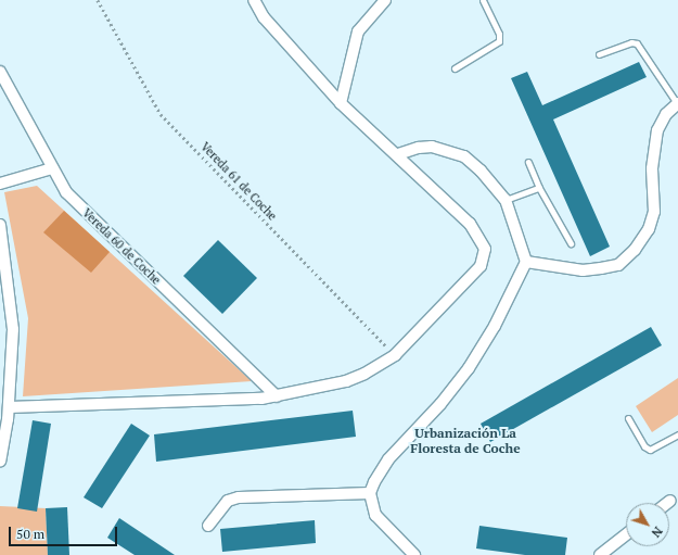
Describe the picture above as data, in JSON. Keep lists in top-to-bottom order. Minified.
{"streets":{"street":["Vereda 60 de Coche"],"path":["Vereda 61 de Coche"]},"districts":["Urbanización La Floresta de Coche"],"scale_bar":"50 m","north":"bottom right"}
